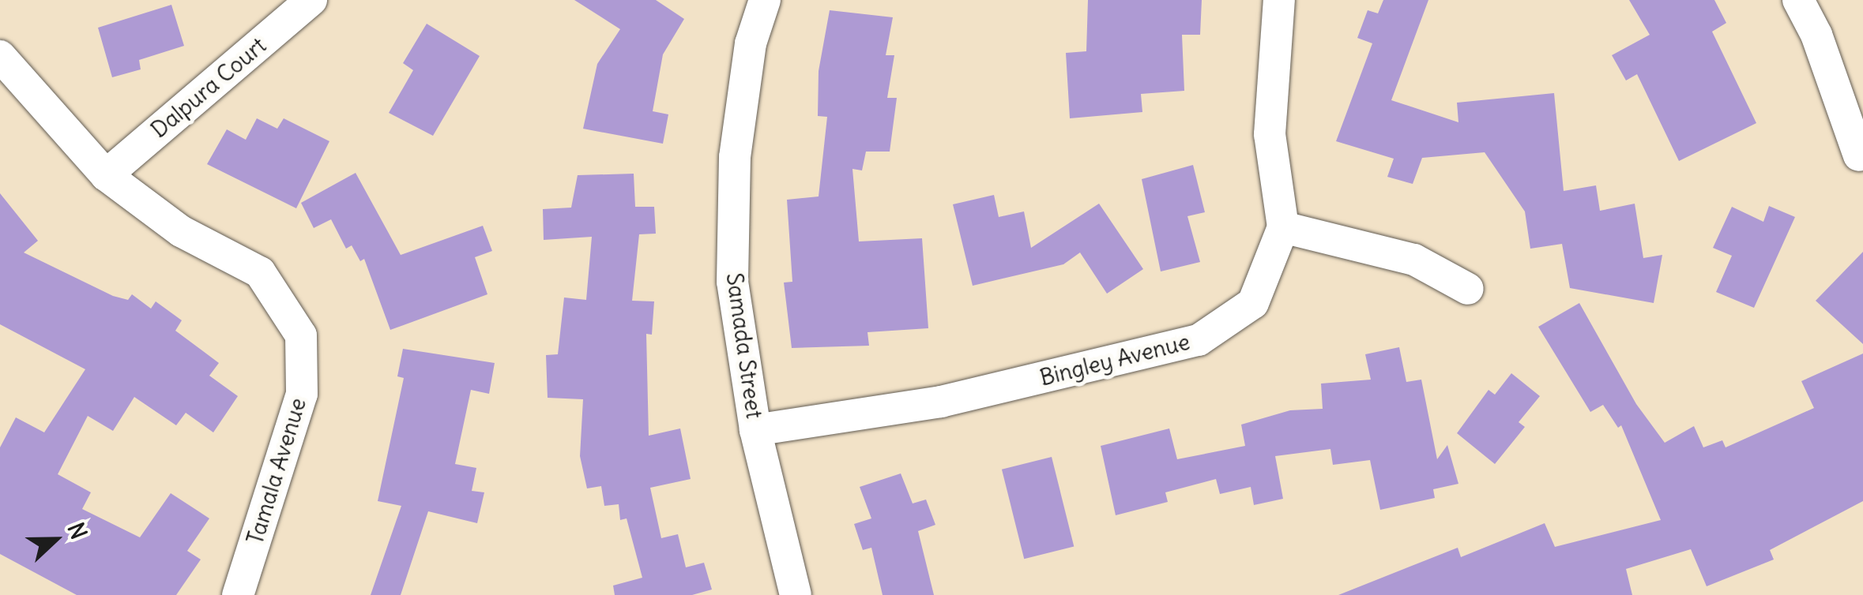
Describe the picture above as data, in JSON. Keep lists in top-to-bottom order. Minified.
{"streets":{"street":["Dalpura Court","Samada Street","Bingley Avenue","Tamala Avenue"]},"crossings":[["Dalpura Court","Tamala Avenue"],["Samada Street","Bingley Avenue"]],"north":"right"}
